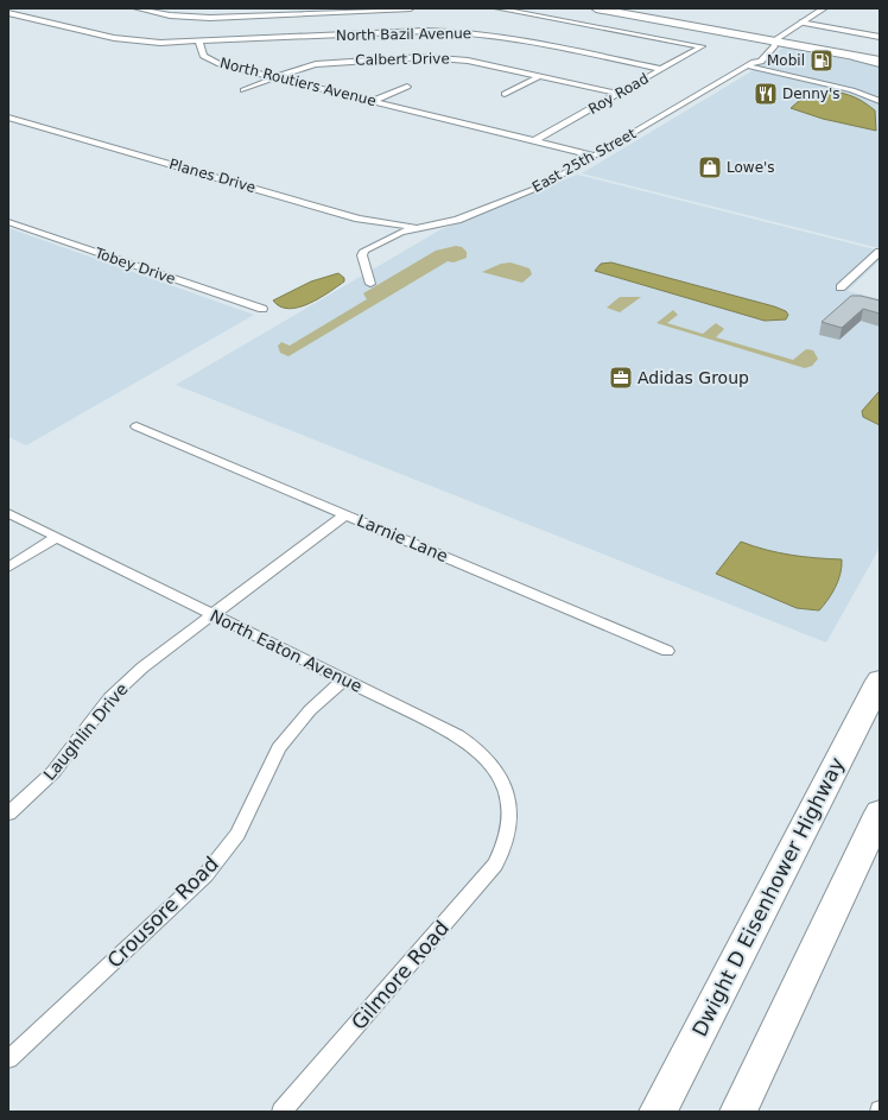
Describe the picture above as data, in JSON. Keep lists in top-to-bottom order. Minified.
{"streets":{"highway":["Dwight D Eisenhower Highway"],"street":["North Bazil Avenue","Calbert Drive","North Routiers Avenue","Roy Road","East 25th Street","Planes Drive","Tobey Drive","Larnie Lane","North Eaton Avenue","Laughlin Drive","Crousore Road","Gilmore Road"]},"crossings":[["North Bazil Avenue","North Routiers Avenue"],["North Bazil Avenue","Roy Road"],["Calbert Drive","North Routiers Avenue"],["Calbert Drive","Roy Road"],["North Routiers Avenue","Roy Road"],["North Routiers Avenue","East 25th Street"],["East 25th Street","Planes Drive"],["Larnie Lane","Laughlin Drive"],["North Eaton Avenue","Laughlin Drive"],["North Eaton Avenue","Crousore Road"],["North Eaton Avenue","Gilmore Road"]],"places":{"fuel station":["Mobil"],"restaurant":["Denny's"],"shop":["Lowe's"],"office":["Adidas Group"]}}
